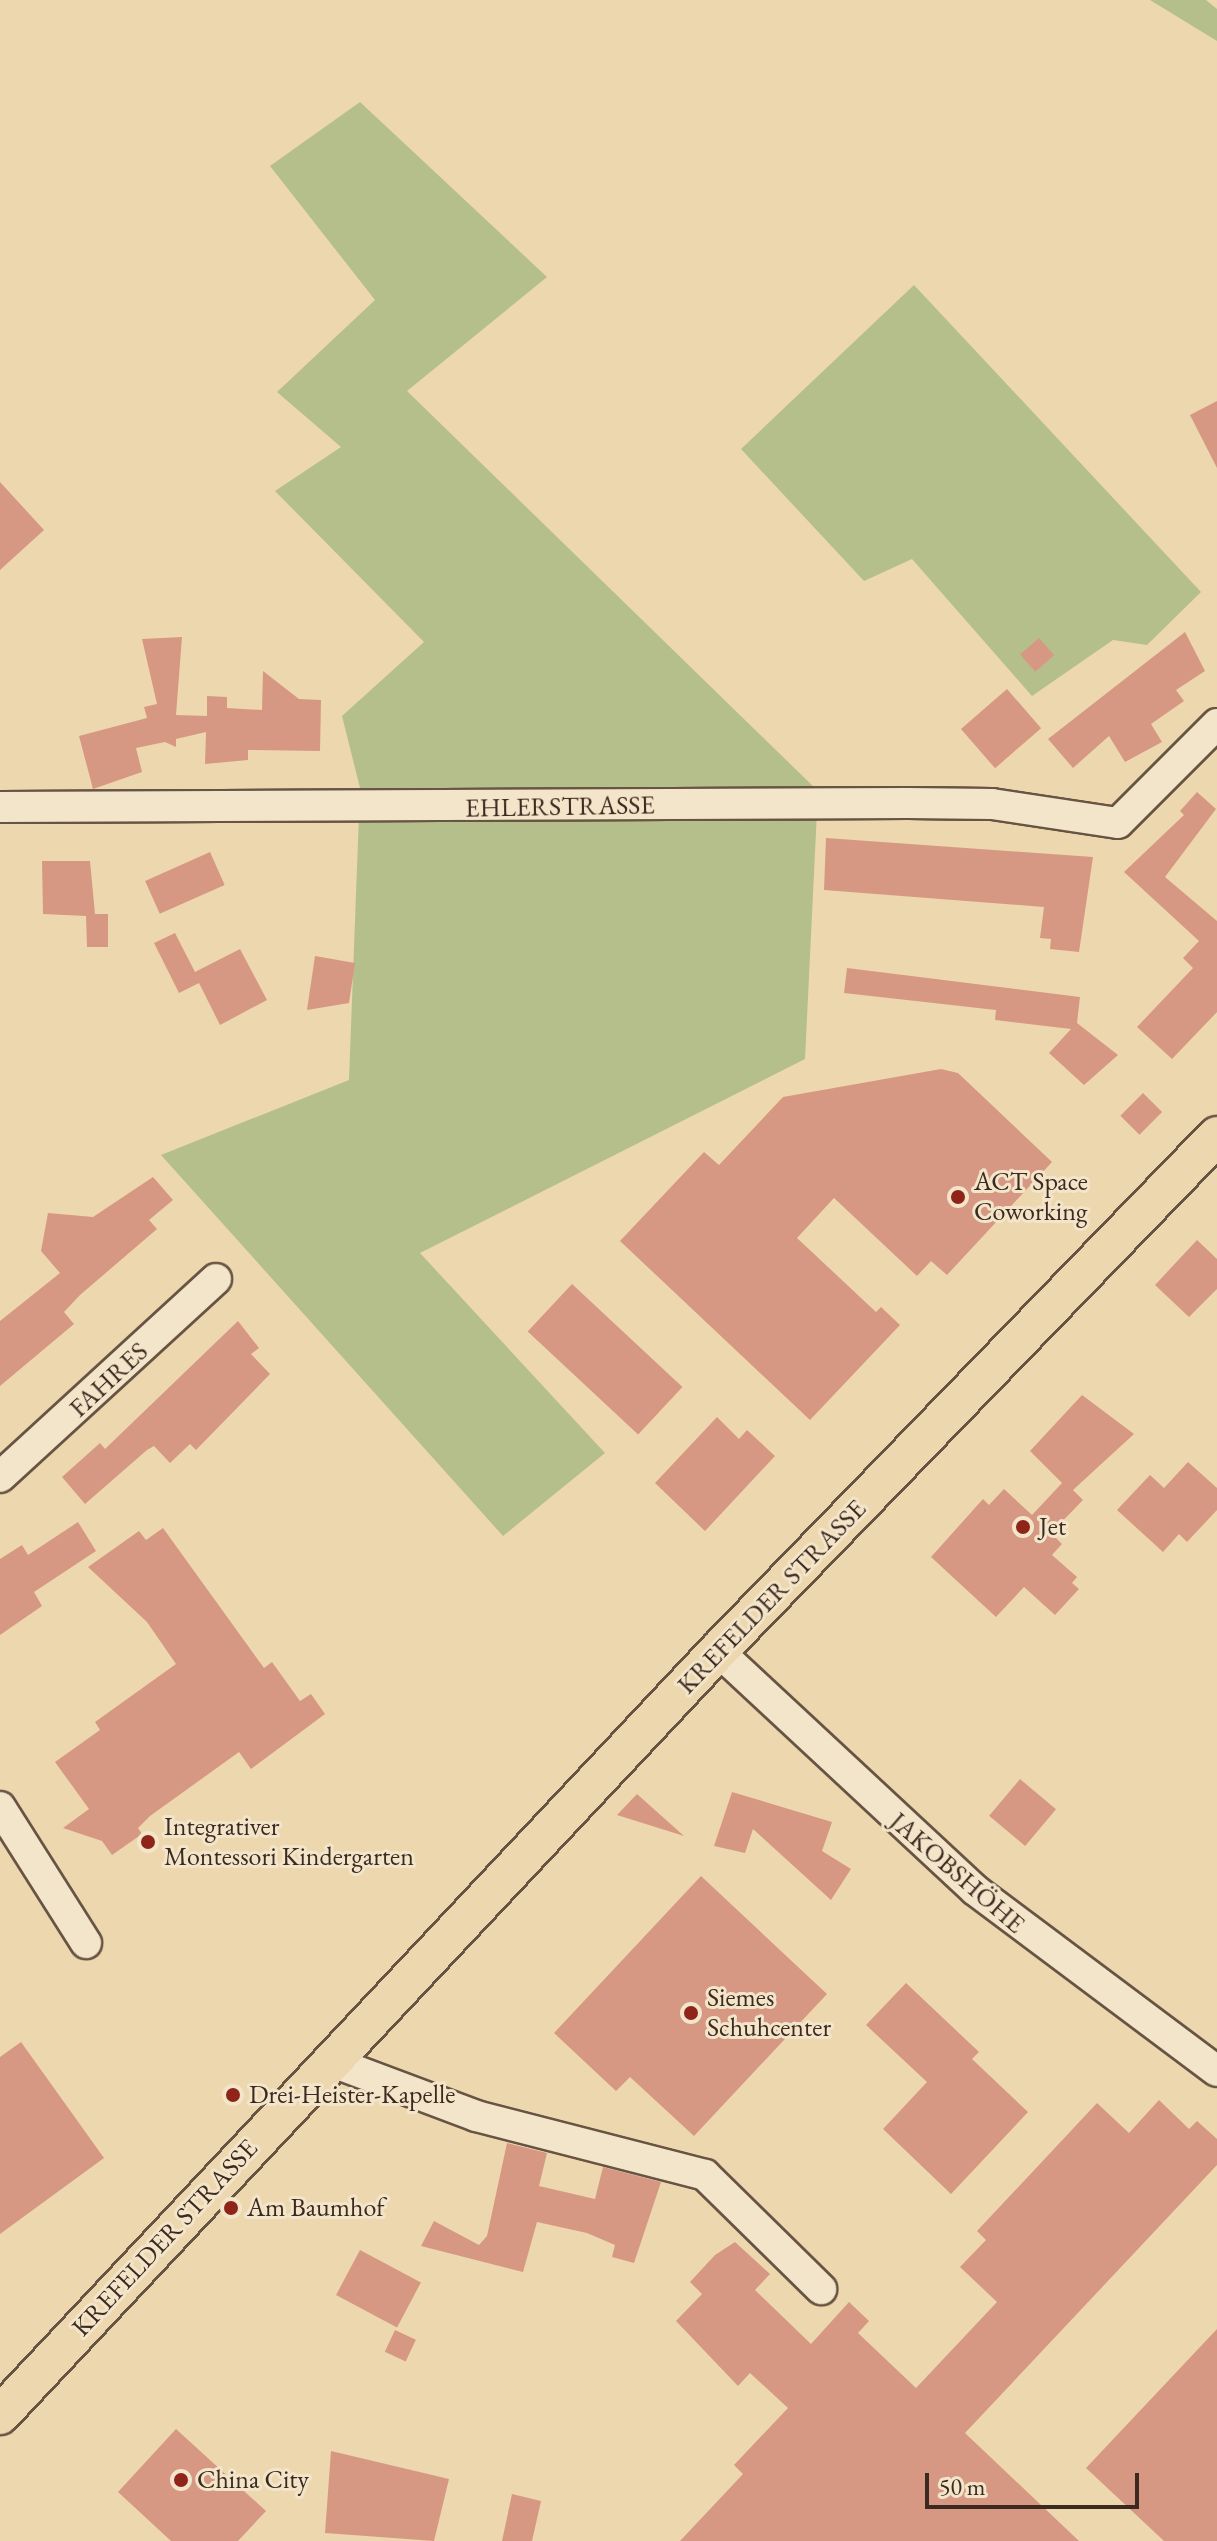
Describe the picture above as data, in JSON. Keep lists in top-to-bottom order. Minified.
{"streets":{"main road":["KREFELDER STRASSE"],"street":["EHLERSTRASSE","FAHRES","JAKOBSHÖHE"]},"crossings":[["KREFELDER STRASSE","JAKOBSHÖHE"]],"places":["ACT Space Coworking","Jet","Integrativer Montessori Kindergarten","Siemes Schuhcenter","Drei-Heister-Kapelle","Am Baumhof","China City"],"scale_bar":"50 m"}
